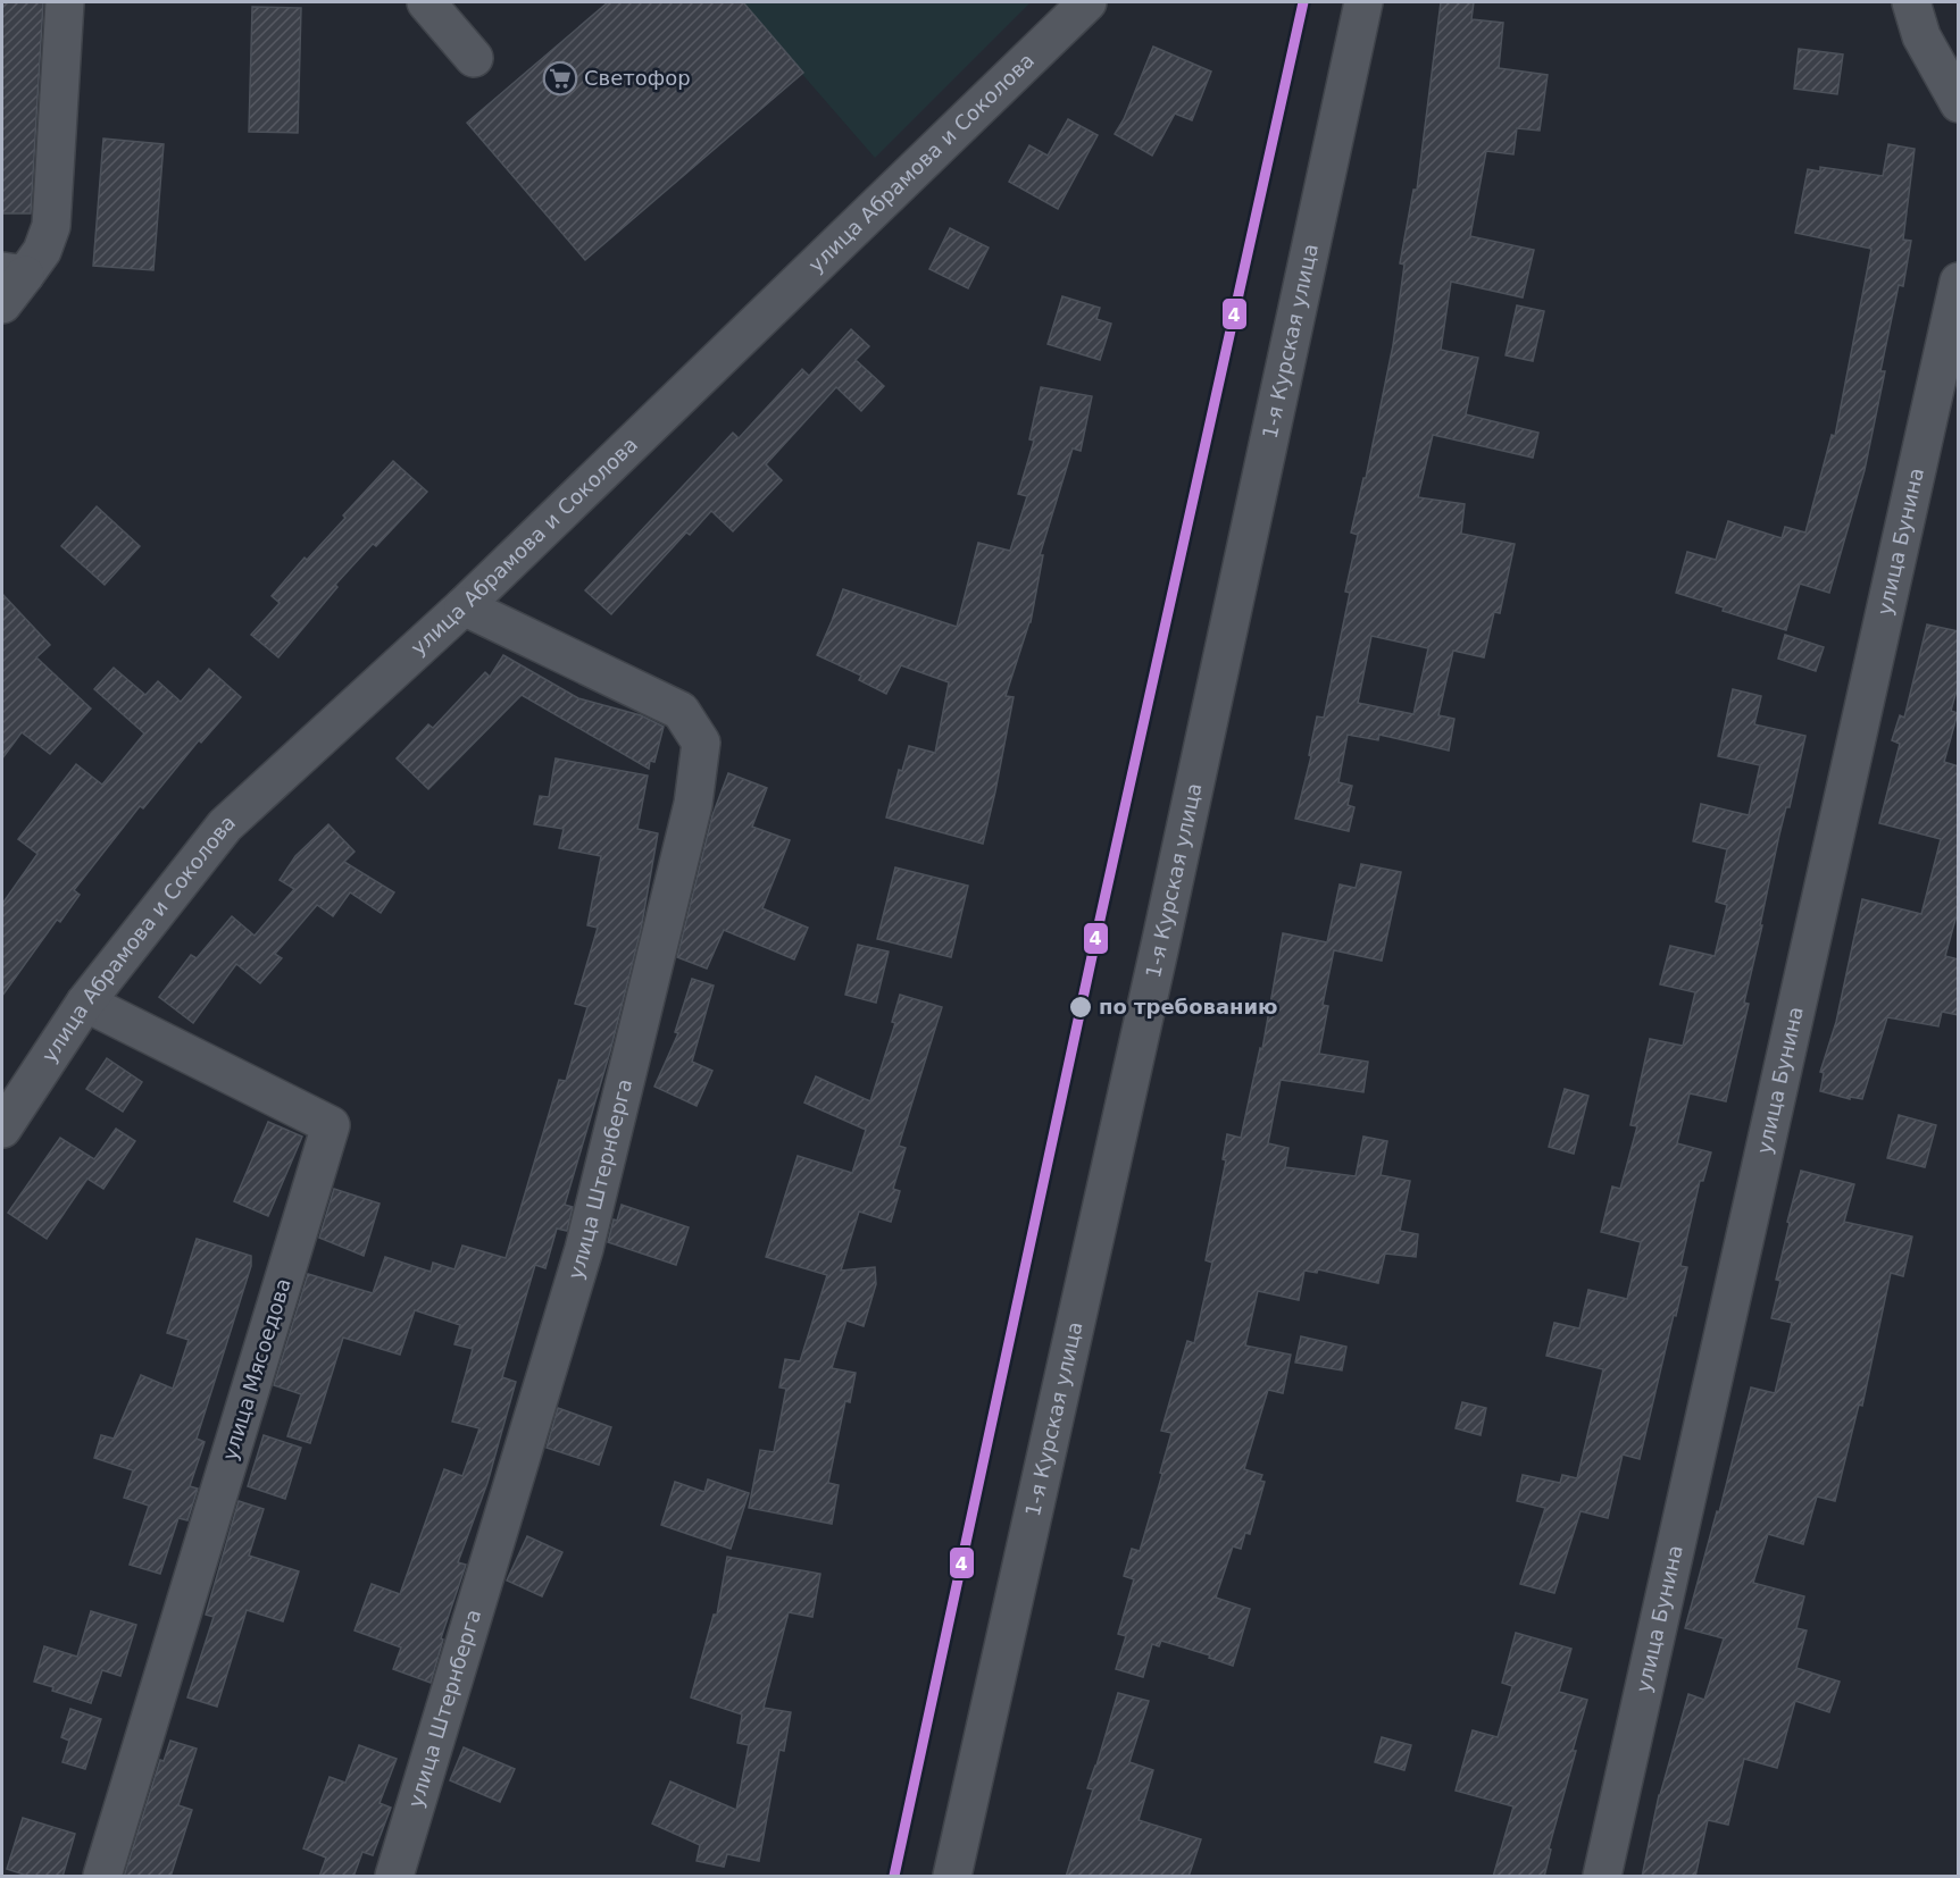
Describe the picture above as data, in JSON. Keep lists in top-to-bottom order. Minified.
{"streets":{"street":["улица Абрамова и Соколова","1-я Курская улица","улица Бунина","улица Штернберга","улица Мясоедова"]},"crossings":[["улица Абрамова и Соколова","улица Штернберга"],["улица Абрамова и Соколова","улица Мясоедова"]],"places":{"supermarket":["Светофор"],"other":["по требованию"]},"lines":["transit line 4"]}
